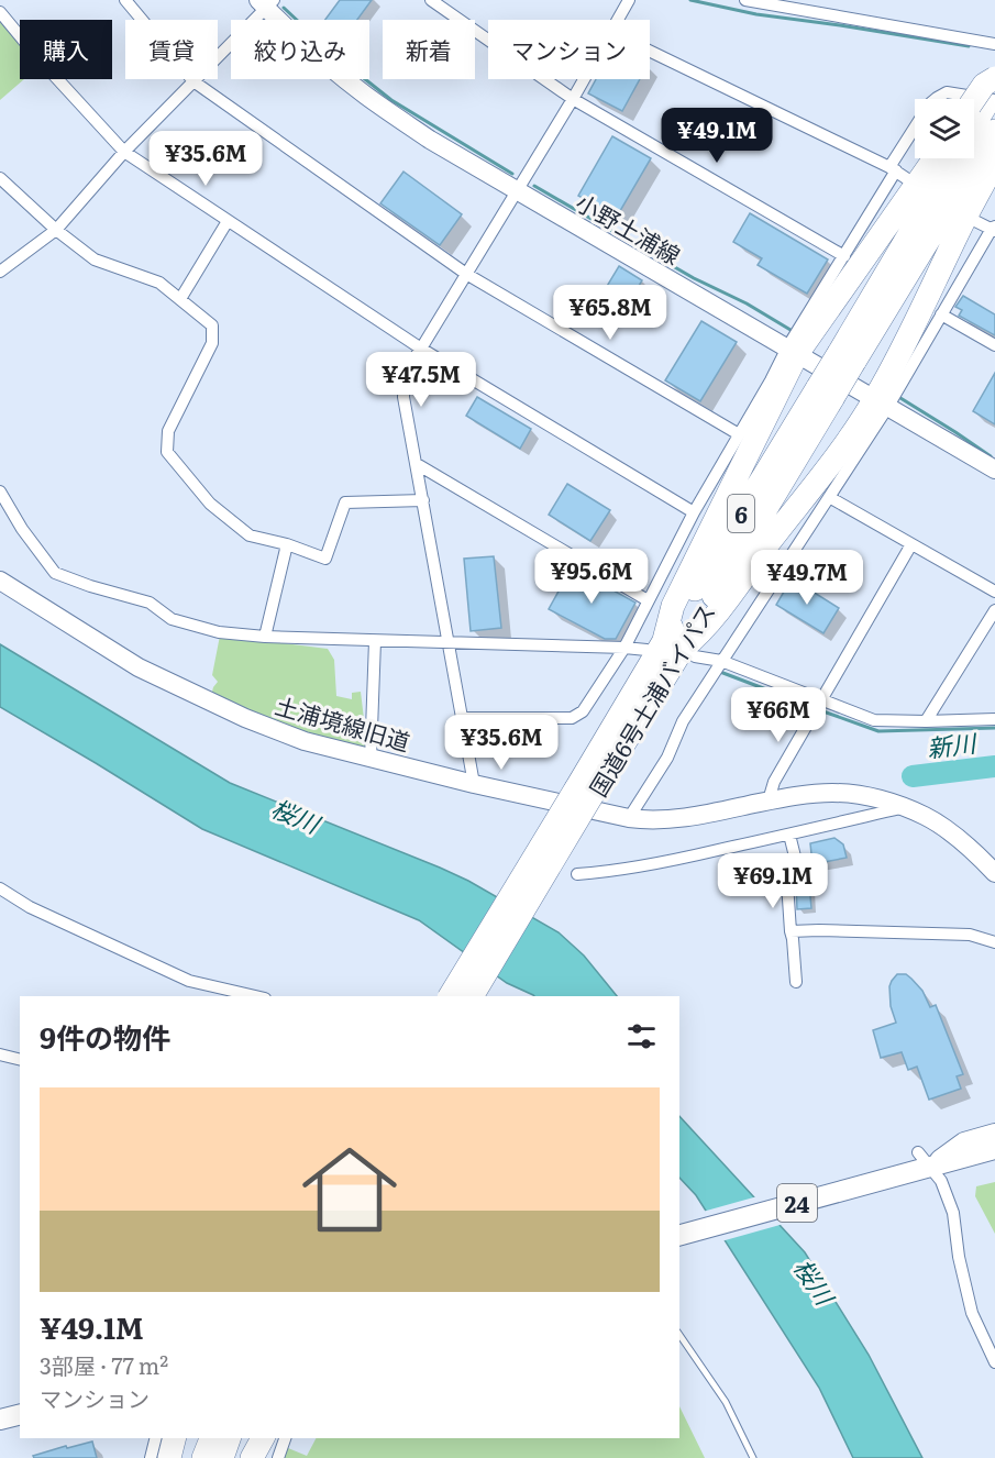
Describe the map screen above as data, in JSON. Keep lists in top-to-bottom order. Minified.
{"streets":{"highway":["6","国道6号土浦バイパス"],"main road":["24"],"street":["小野土浦線","土浦境線旧道"]},"water":["新川","桜川"],"page":{"chip":["購入","賃貸","絞り込み","新着","マンション"],"price":["¥49.1M","¥35.6M","¥65.8M","¥47.5M","¥95.6M","¥49.7M","¥66M","¥35.6M","¥69.1M"],"heading":"9件の物件","list":[{"name":"¥49.1M","note":"3部屋 · 77 m² · マンション"}]}}
